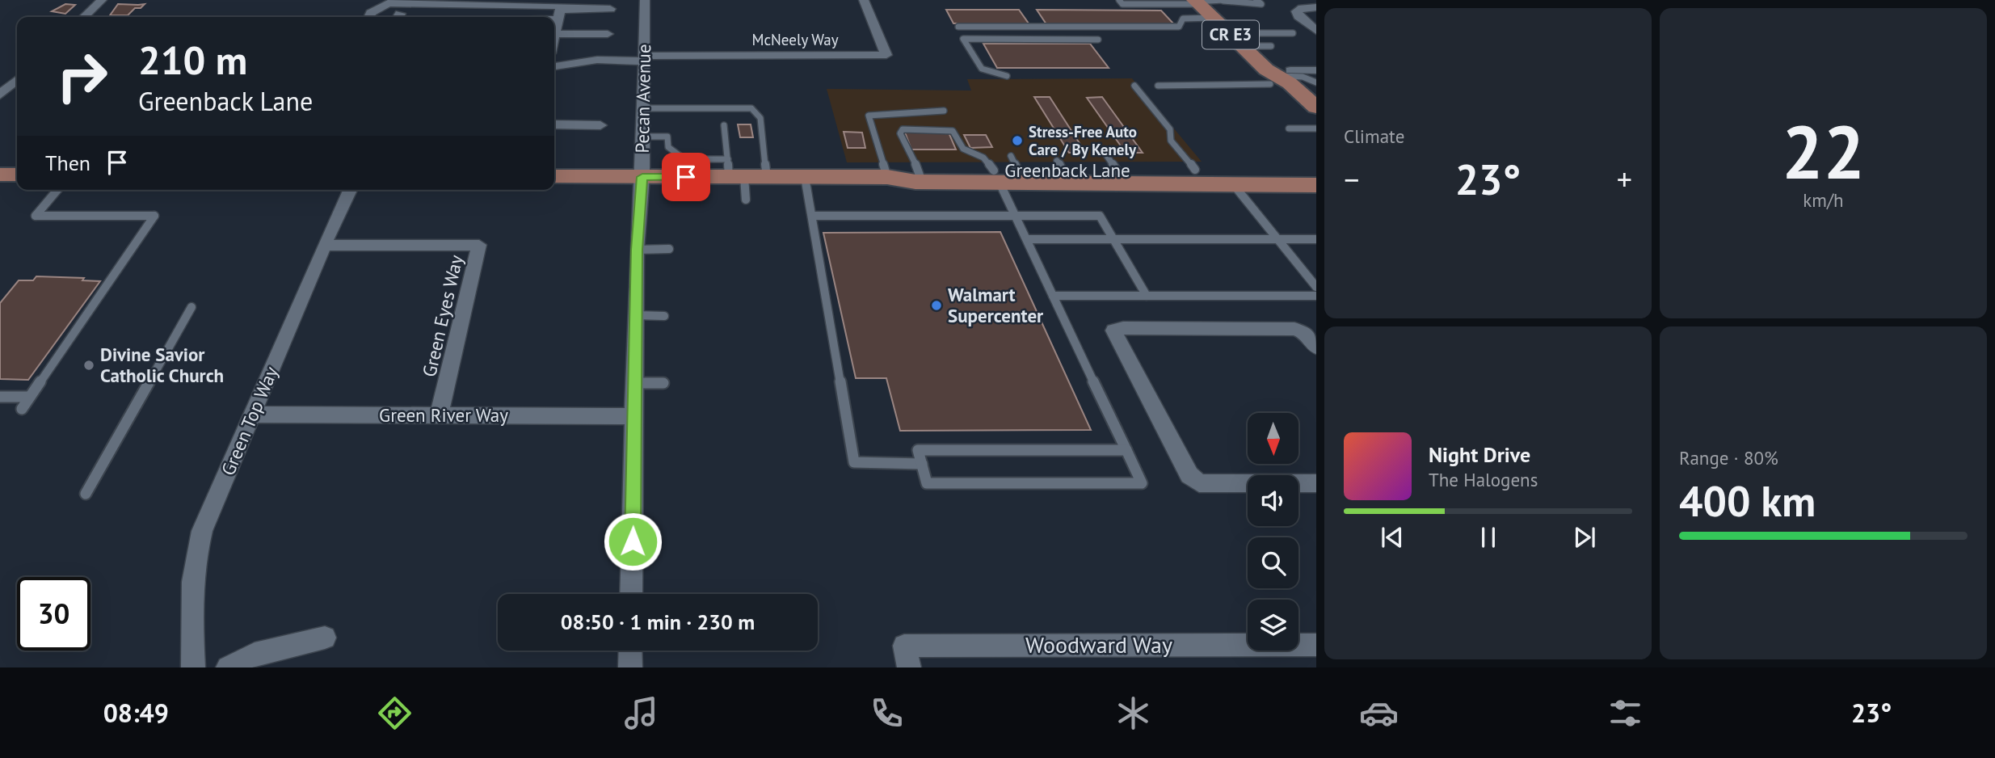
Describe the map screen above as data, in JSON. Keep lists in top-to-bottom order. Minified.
{"streets":{"main road":["CR E3","Greenback Lane"],"street":["McNeely Way","Pecan Avenue","Green Eyes Way","Green River Way","Green Top Way","Woodward Way"]},"crossings":[["McNeely Way","Pecan Avenue"],["Pecan Avenue","Greenback Lane"],["Pecan Avenue","Green River Way"],["Green Eyes Way","Green River Way"],["Green Eyes Way","Green Top Way"],["Green River Way","Green Top Way"]],"places":["Stress-Free Auto Care / By Kenely","Walmart Supercenter","Divine Savior Catholic Church"],"north":"bottom","page":{"tile":["Climate",["22","km/h"],["Range · 80%","400 km"]],"turn":["210 m","Greenback Lane"],"then":"Then","heat":["−","23°","+"],"song":["Night Drive","The Halogens"],"limit":"30","trip":"08:50 · 1 min · 230 m","tabs":["08:49","23°"]}}
